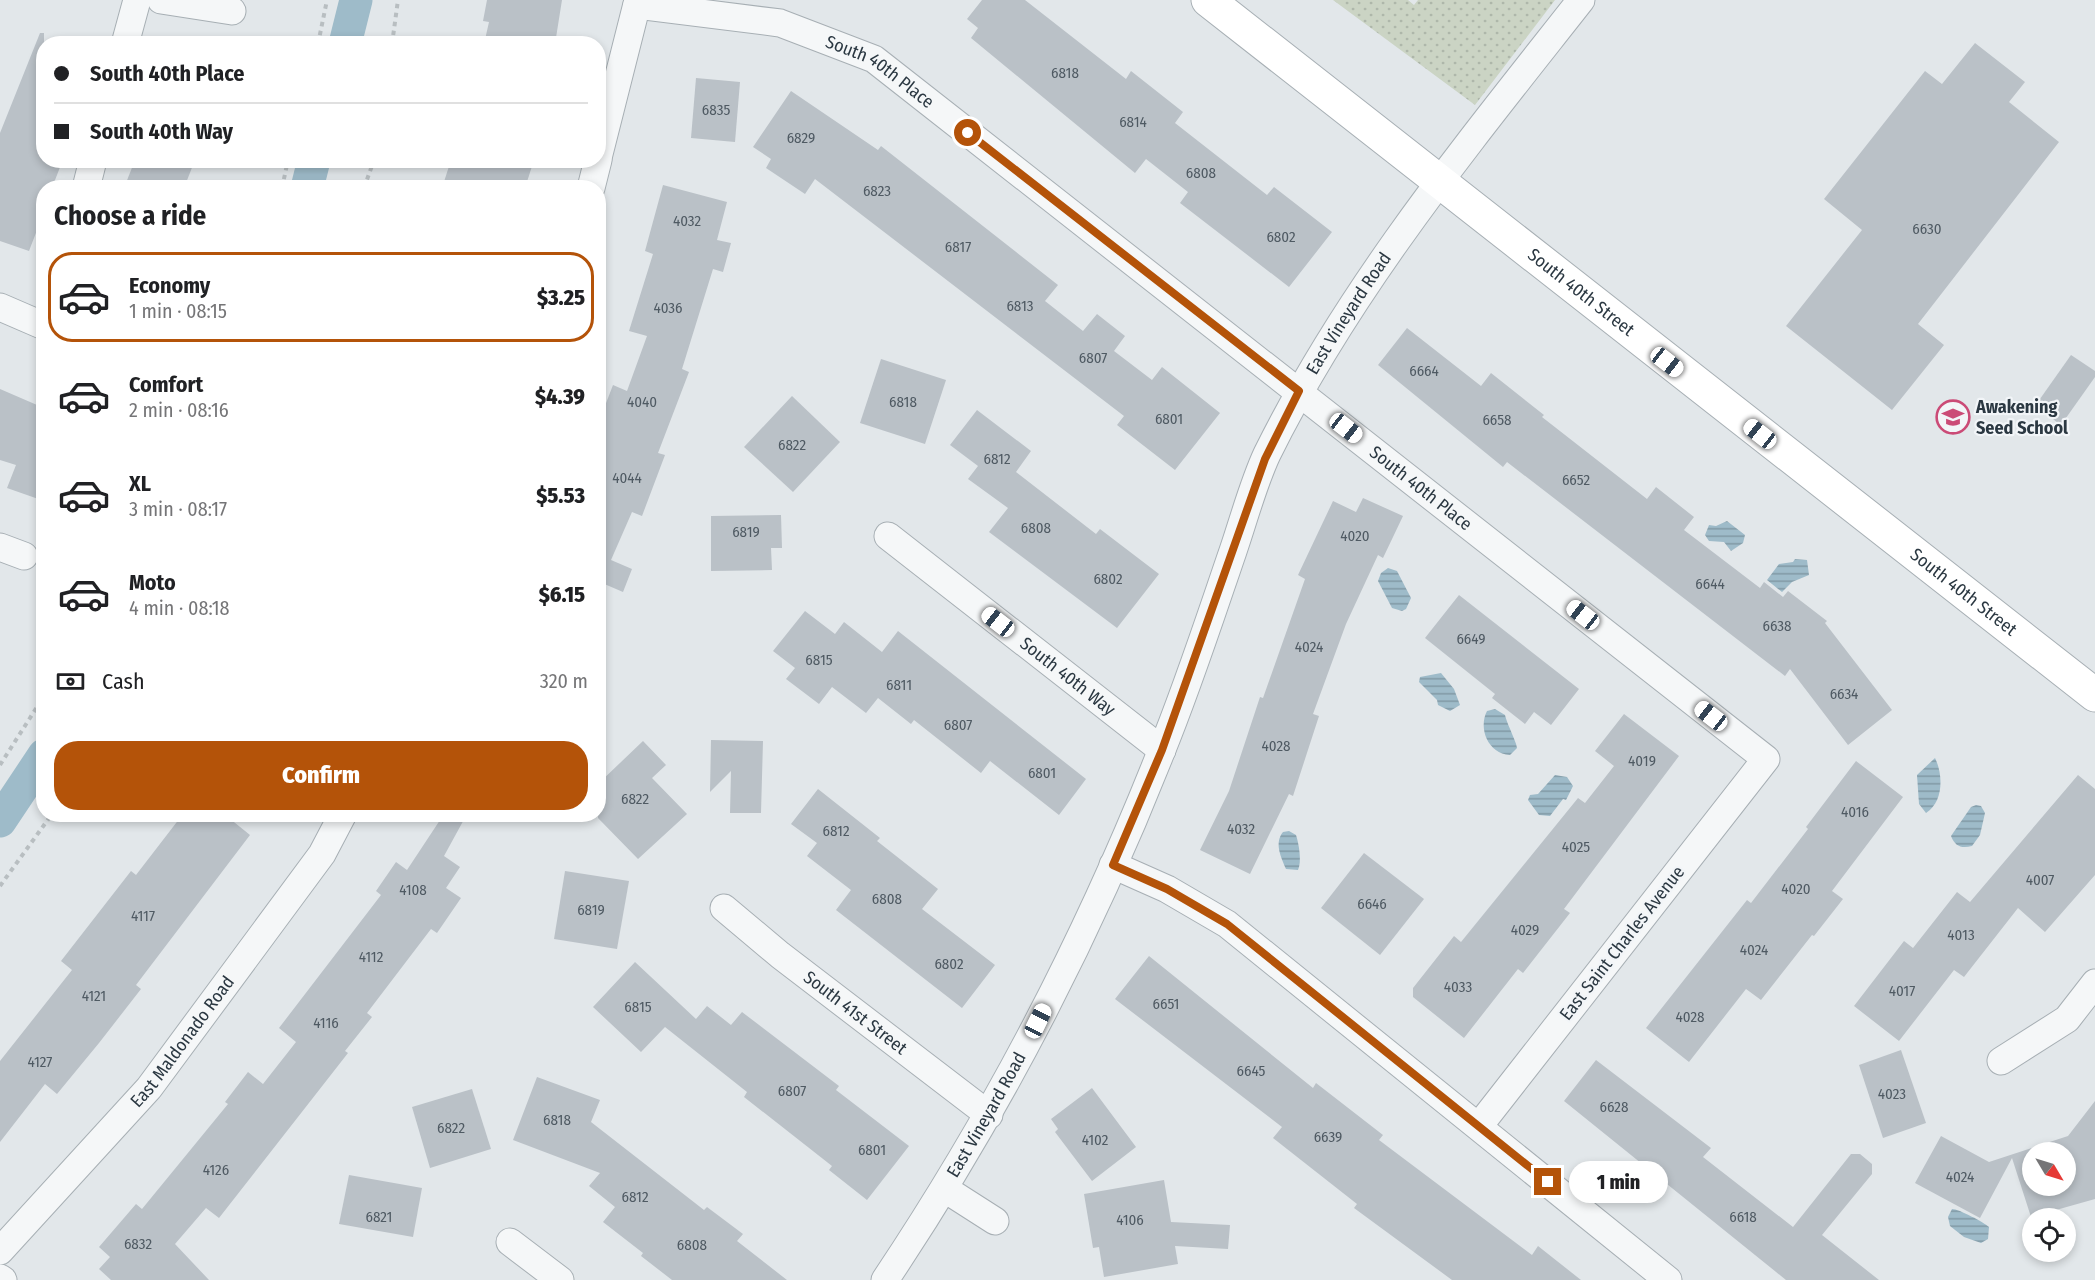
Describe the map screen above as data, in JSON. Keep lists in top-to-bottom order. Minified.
{"streets":{"main road":["South 40th Street"],"street":["South 40th Place","East Vineyard Road","South 40th Way","East Saint Charles Avenue","South 41st Street","East Maldonado Road"]},"crossings":[["South 40th Place","East Vineyard Road"],["South 40th Place","East Saint Charles Avenue"],["South 40th Street","East Vineyard Road"],["East Vineyard Road","South 40th Way"],["East Vineyard Road","South 41st Street"]],"places":{"school or university":["Awakening Seed School"]},"house_numbers":["6818","6835","6814","6829","6808","6823","4032","6630","6802","6817","6813","4036","6807","6664","4040","6818","6801","6658","6822","6812","4044","6652","6808","6819","4020","6802","6644","6638","6649","4024","6815","6811","6634","6807","4028","4019","6801","6822","4016","4032","6812","4025","4007","4020","4108","6808","6646","6819","4117","4029","4013","4024","4112","6802","4033","4017","4121","6651","6815","4028","4116","4127","6645","6807","4023","6628","6818","6822","6639","4102","6801","4126","4024","6812","6821","6618","4106","6832","6808"],"north":"bottom right","page":{"banner":["South 40th Place","South 40th Way"],"heading":"Choose a ride","list":[{"name":"Economy","note":"1 min · 08:15","value":"$3.25"},{"name":"Comfort","note":"2 min · 08:16","value":"$4.39"},{"name":"XL","note":"3 min · 08:17","value":"$5.53"},{"name":"Moto","note":"4 min · 08:18","value":"$6.15"}],"pay":["Cash","320 m"],"buttons":"Confirm","bubble":"1 min"}}
